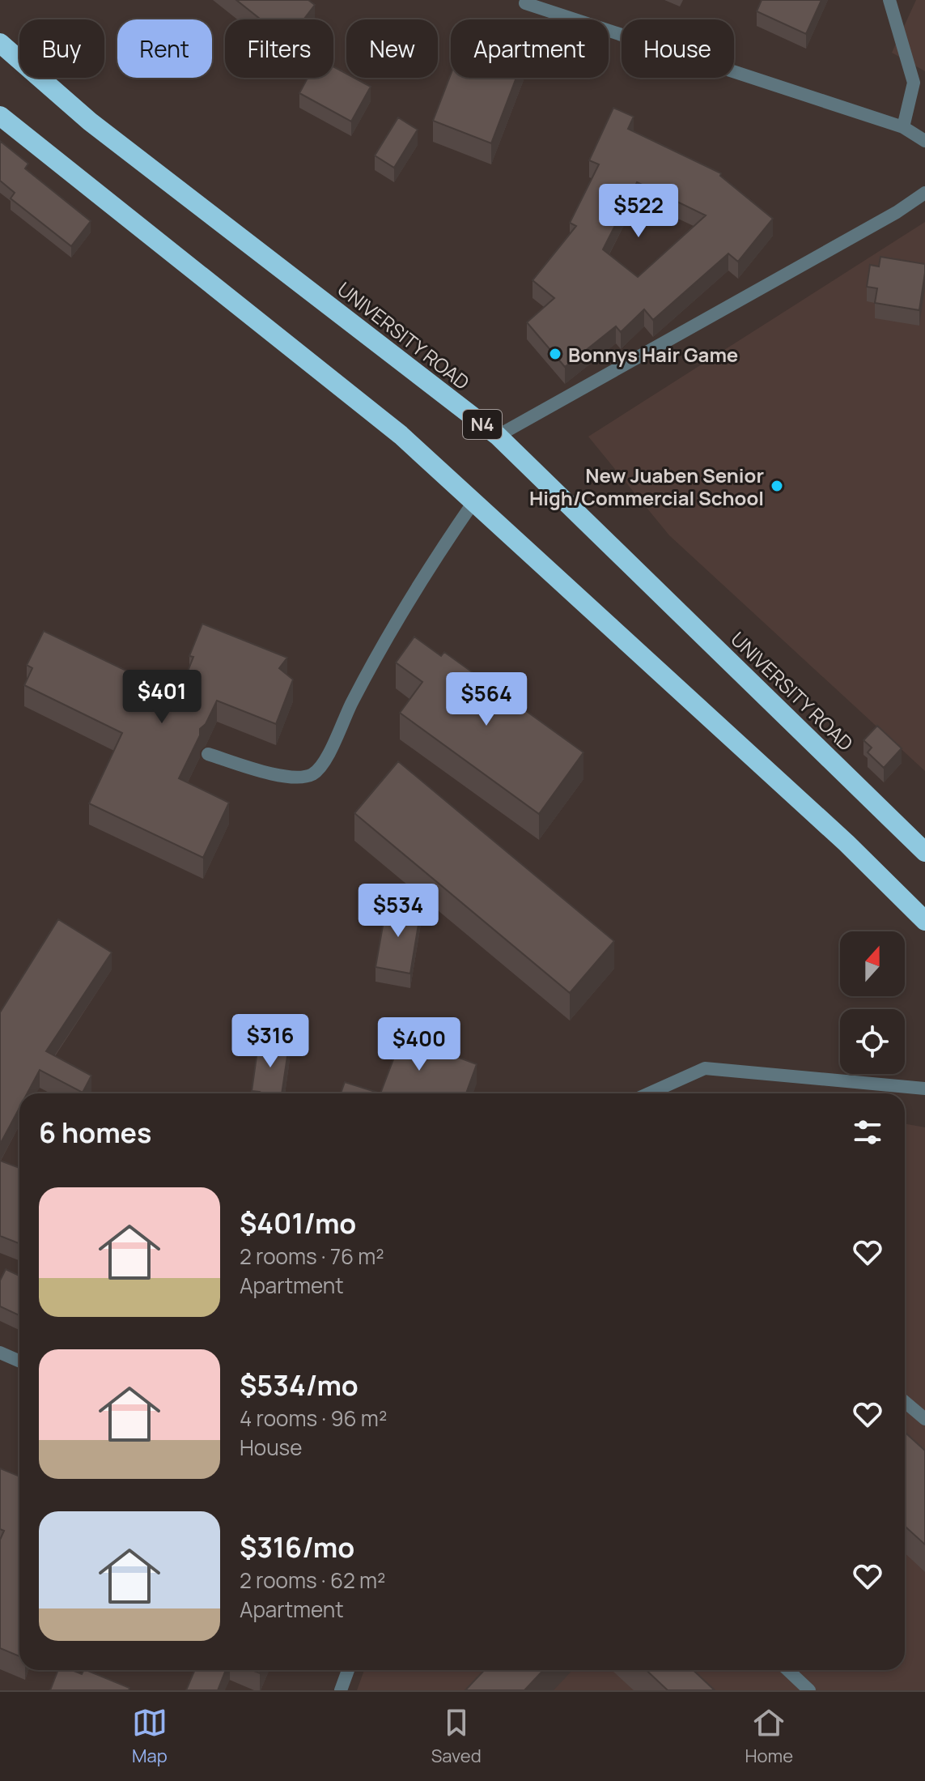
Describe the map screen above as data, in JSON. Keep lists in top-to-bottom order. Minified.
{"streets":{"highway":["UNIVERSITY ROAD","N4"]},"places":["Bonnys Hair Game","New Juaben Senior High/Commercial School"],"north":"top","page":{"chip":["Buy","Rent","Filters","New","Apartment","House"],"price":["$522","$401","$564","$534","$316","$400"],"heading":"6 homes","list":[{"name":"$401/mo","note":"2 rooms · 76 m² · Apartment"},{"name":"$534/mo","note":"4 rooms · 96 m² · House"},{"name":"$316/mo","note":"2 rooms · 62 m² · Apartment"}],"tabs":["Map","Saved","Home"]}}
